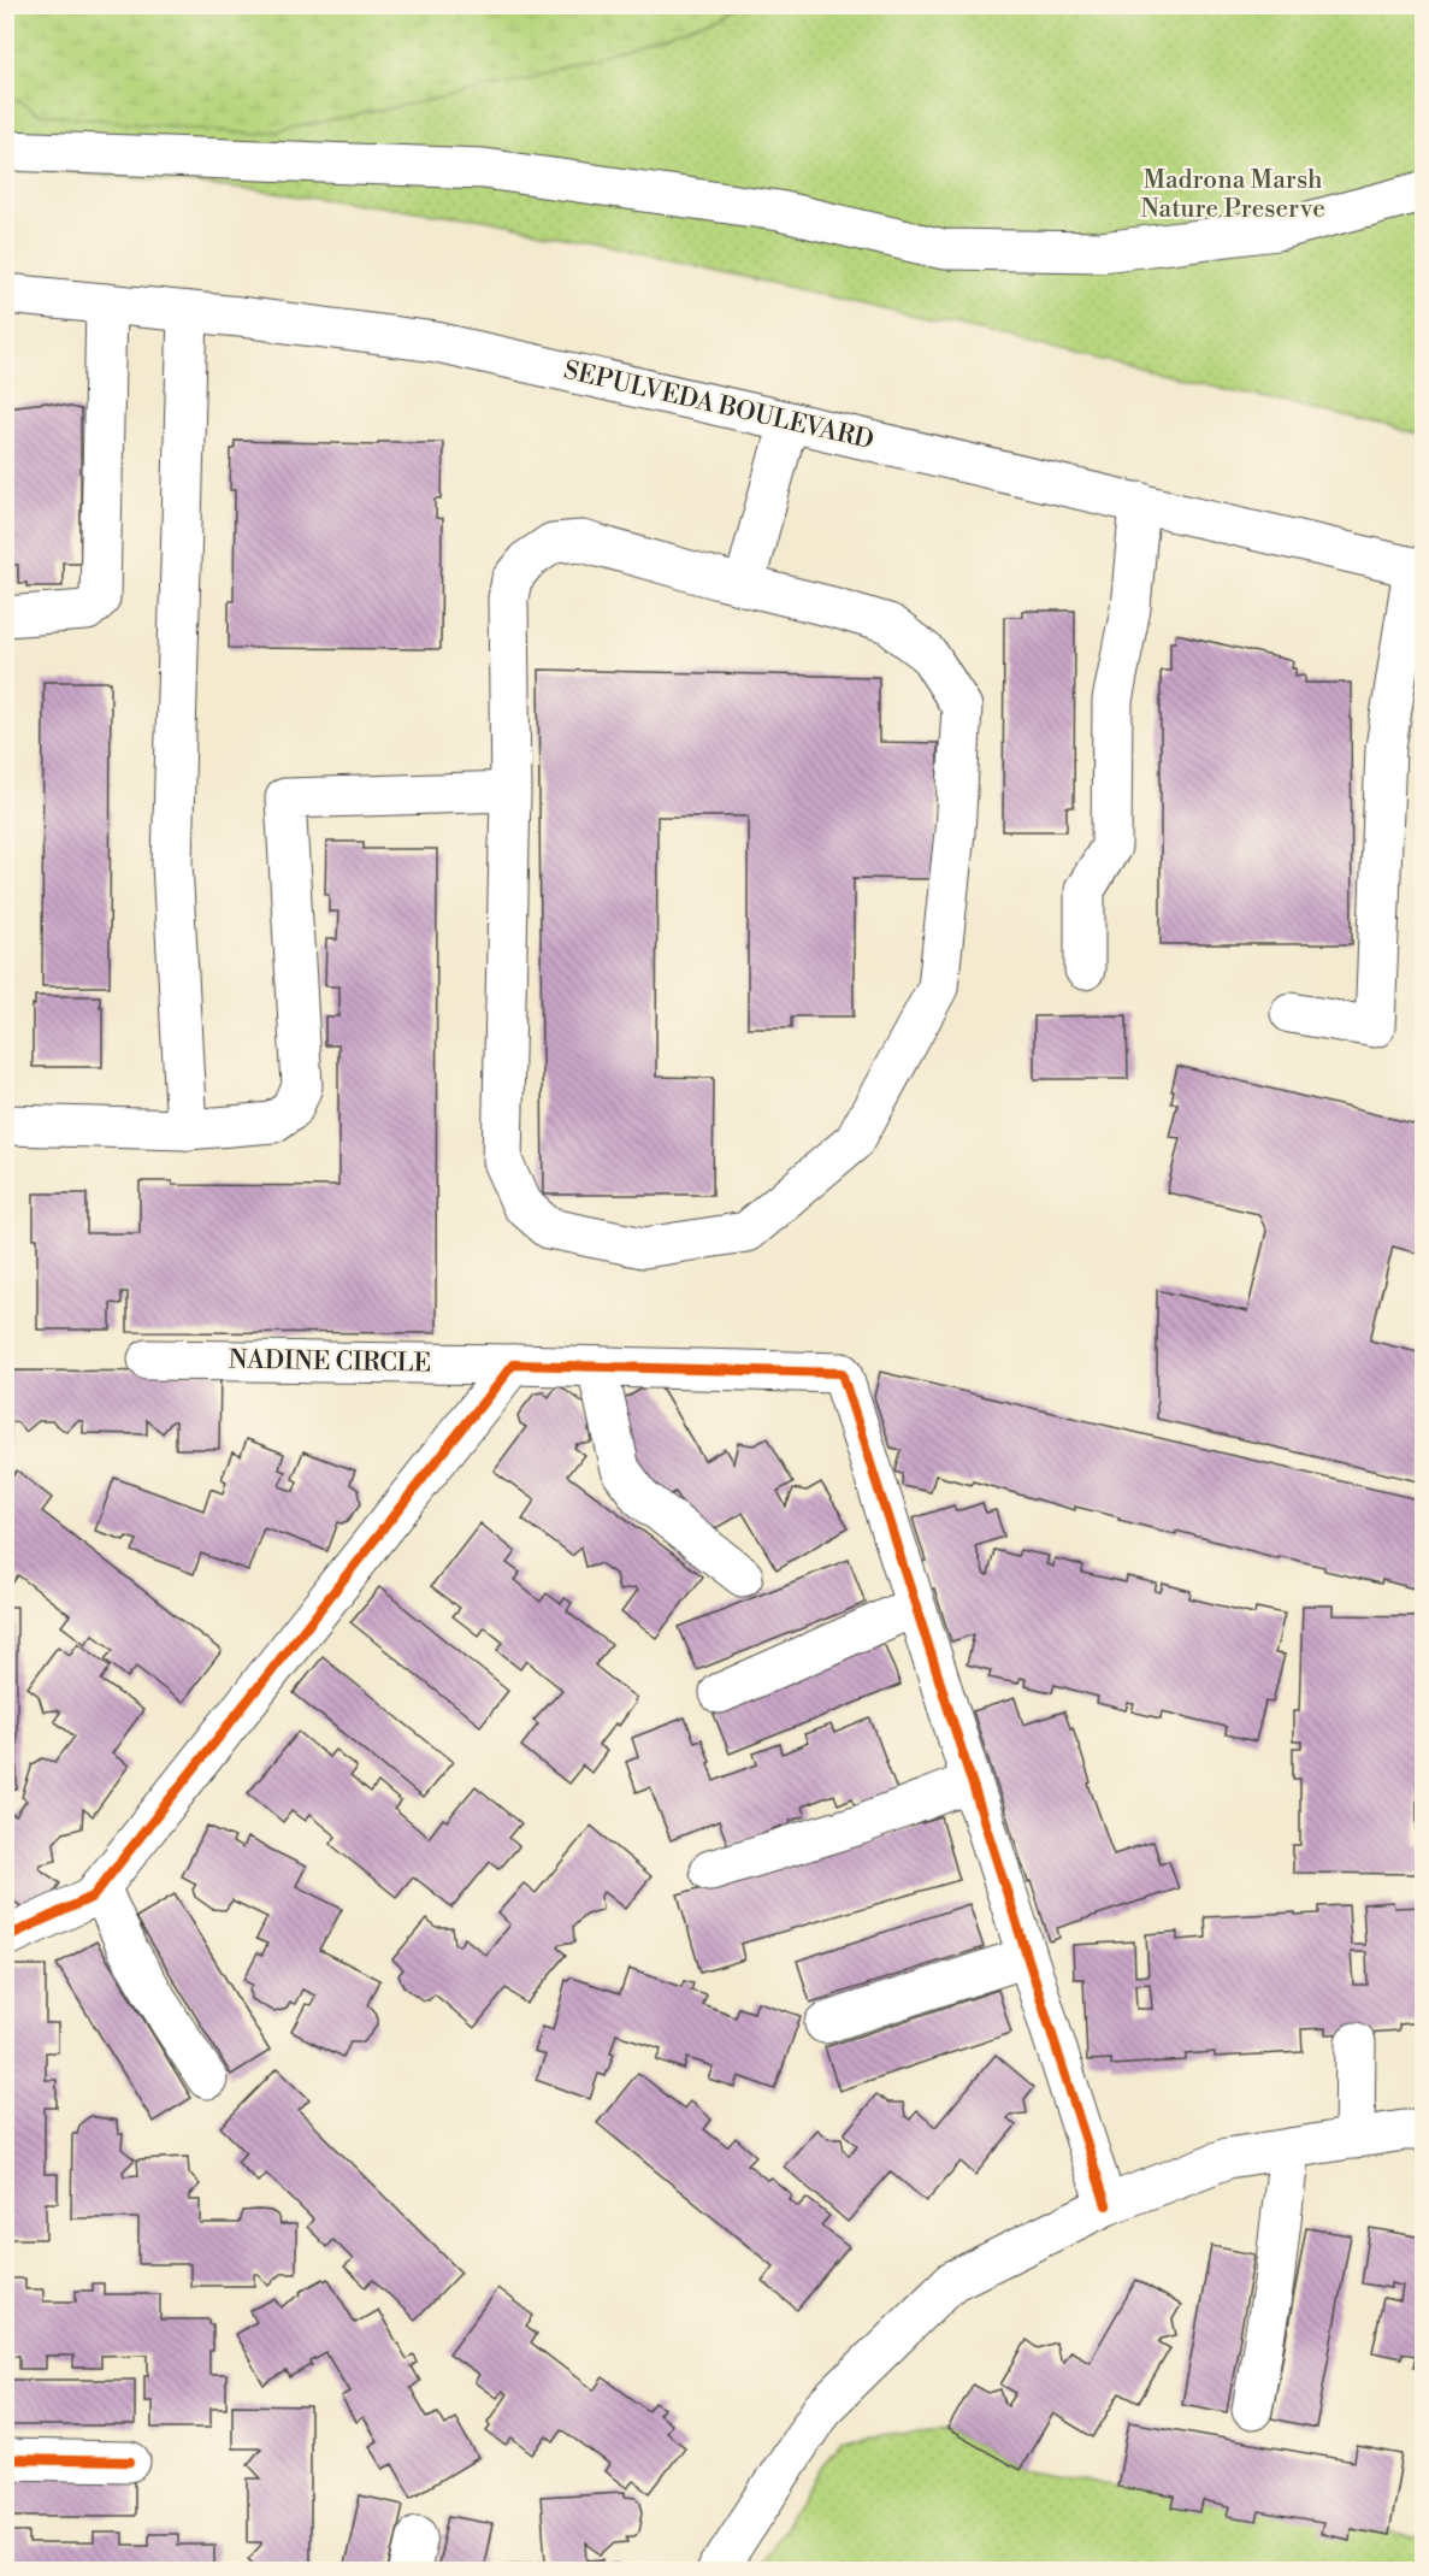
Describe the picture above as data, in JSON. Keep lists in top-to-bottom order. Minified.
{"streets":{"street":["SEPULVEDA BOULEVARD","NADINE CIRCLE"]},"parks":["Madrona Marsh Nature Preserve"]}
